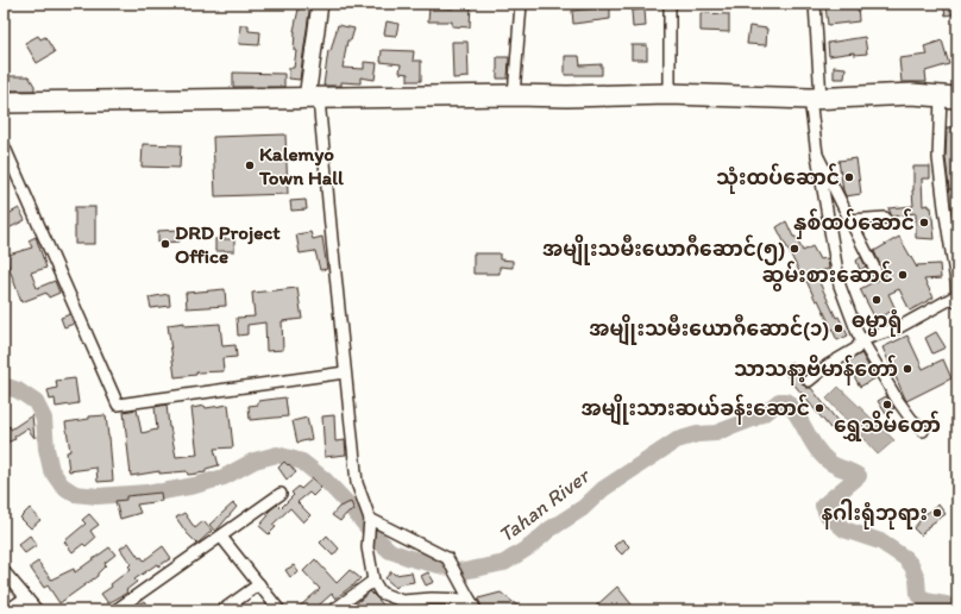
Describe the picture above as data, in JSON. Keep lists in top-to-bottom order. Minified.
{"water":["Tahan River"],"places":["Kalemyo Town Hall","သုံးထပ်ဆောင်","နှစ်ထပ်ဆောင်","DRD Project Office","အမျိုးသမီးယောဂီဆောင်(၅)","ဆွမ်းစားဆောင်","ဓမ္မာရုံ","အမျိုးသမီးယောဂီဆောင်(၁)","သာသနာ့ဗိမာန်တော်","ရွှေသိမ်တော်","အမျိုးသားဆယ်ခန်းဆောင်","နဂါးရုံဘုရား"]}
